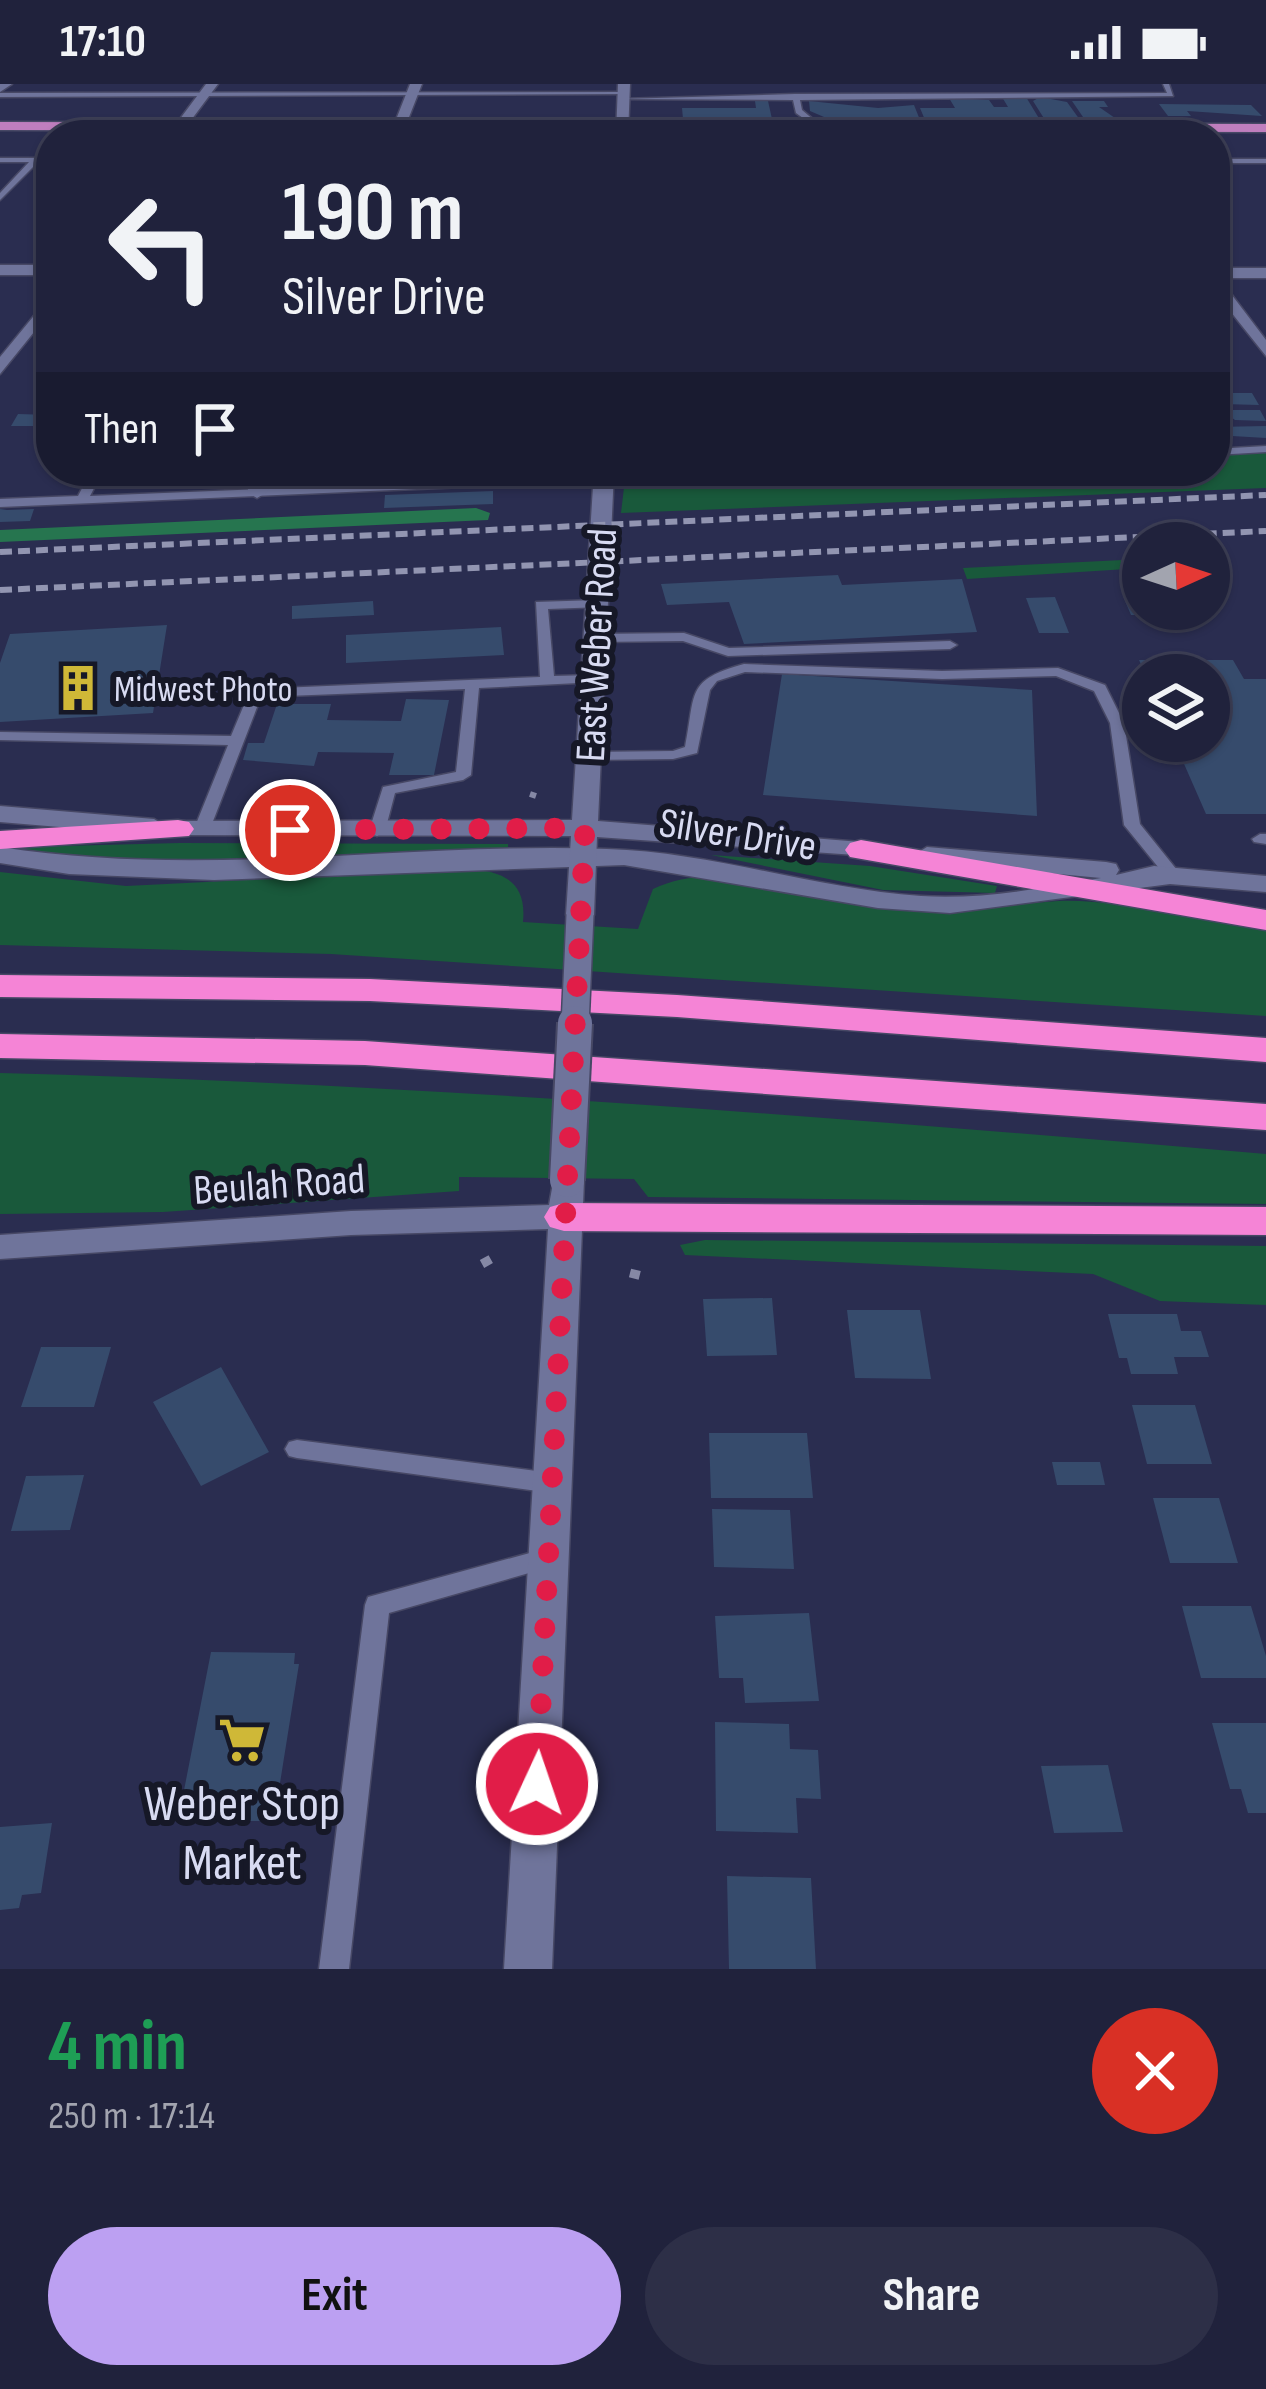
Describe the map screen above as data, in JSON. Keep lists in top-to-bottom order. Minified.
{"streets":{"street":["East Weber Road","Silver Drive","Beulah Road"]},"crossings":[["East Weber Road","Silver Drive"],["East Weber Road","Beulah Road"]],"places":{"building":["Midwest Photo"],"supermarket":["Weber Stop Market"]},"north":"right","page":{"status":"17:10","turn":["190 m","Silver Drive"],"then":"Then","heading":["4 min","250 m · 17:14"],"buttons":["Exit","Share"]}}
